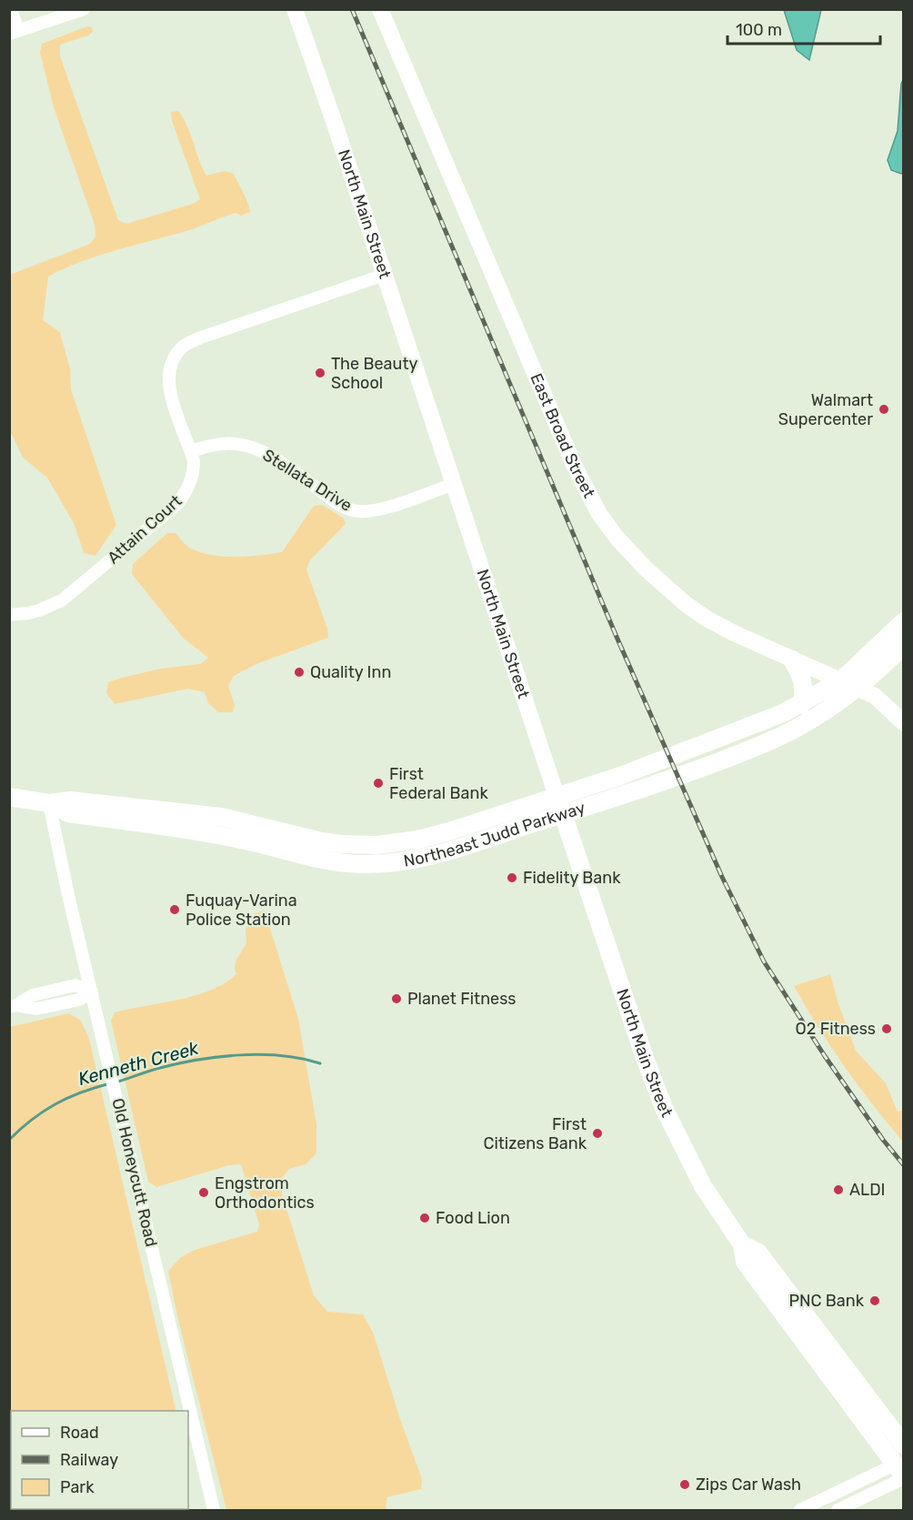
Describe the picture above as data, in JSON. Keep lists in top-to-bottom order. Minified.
{"streets":{"highway":["North Main Street","Northeast Judd Parkway"],"main road":["East Broad Street"],"street":["Stellata Drive","Attain Court","Old Honeycutt Road"]},"crossings":[["North Main Street","Stellata Drive"],["North Main Street","Attain Court"],["North Main Street","Northeast Judd Parkway"],["East Broad Street","Northeast Judd Parkway"],["Stellata Drive","Attain Court"],["Northeast Judd Parkway","Old Honeycutt Road"]],"water":["Kenneth Creek"],"places":["The Beauty School","Walmart Supercenter","Quality Inn","First Federal Bank","Fidelity Bank","Fuquay-Varina Police Station","Planet Fitness","O2 Fitness","First Citizens Bank","ALDI","Engstrom Orthodontics","Food Lion","PNC Bank","Zips Car Wash"],"legend":["Road","Railway","Park"],"scale_bar":"100 m"}
